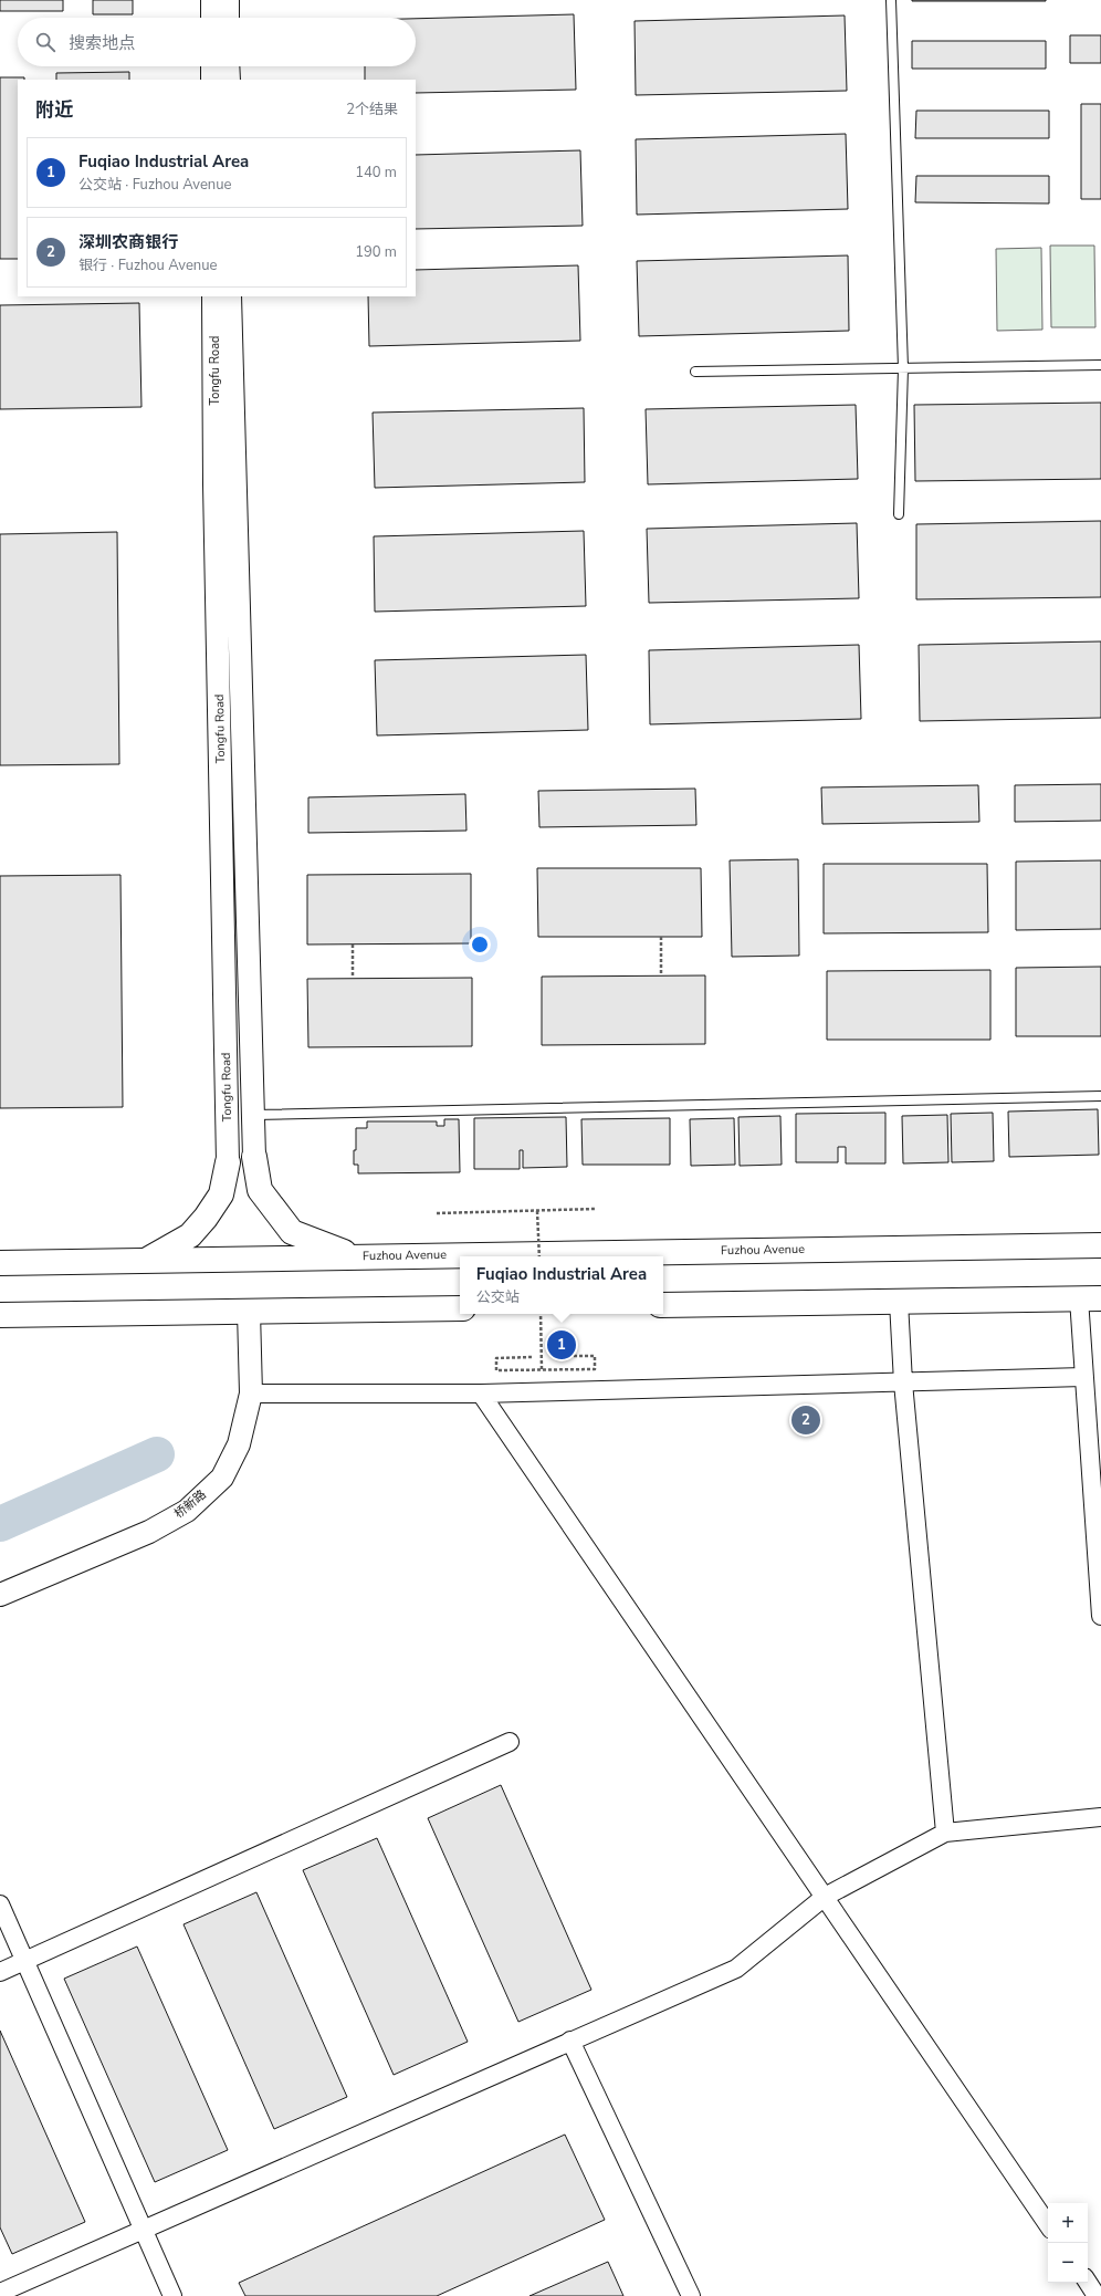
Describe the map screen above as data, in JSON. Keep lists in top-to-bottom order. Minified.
{"streets":{"main road":["Fuzhou Avenue"],"street":["Tongfu Road","桥新路"]},"page":{"search":"搜索地点","heading":["附近","2个结果"],"list":[{"mark":"1","name":"Fuqiao Industrial Area","note":"公交站 · Fuzhou Avenue","value":"140 m"},{"mark":"2","name":"深圳农商银行","note":"银行 · Fuzhou Avenue","value":"190 m"}],"popup":["Fuqiao Industrial Area","公交站"],"pins":["1","2"],"map_buttons":["+","−"]}}
